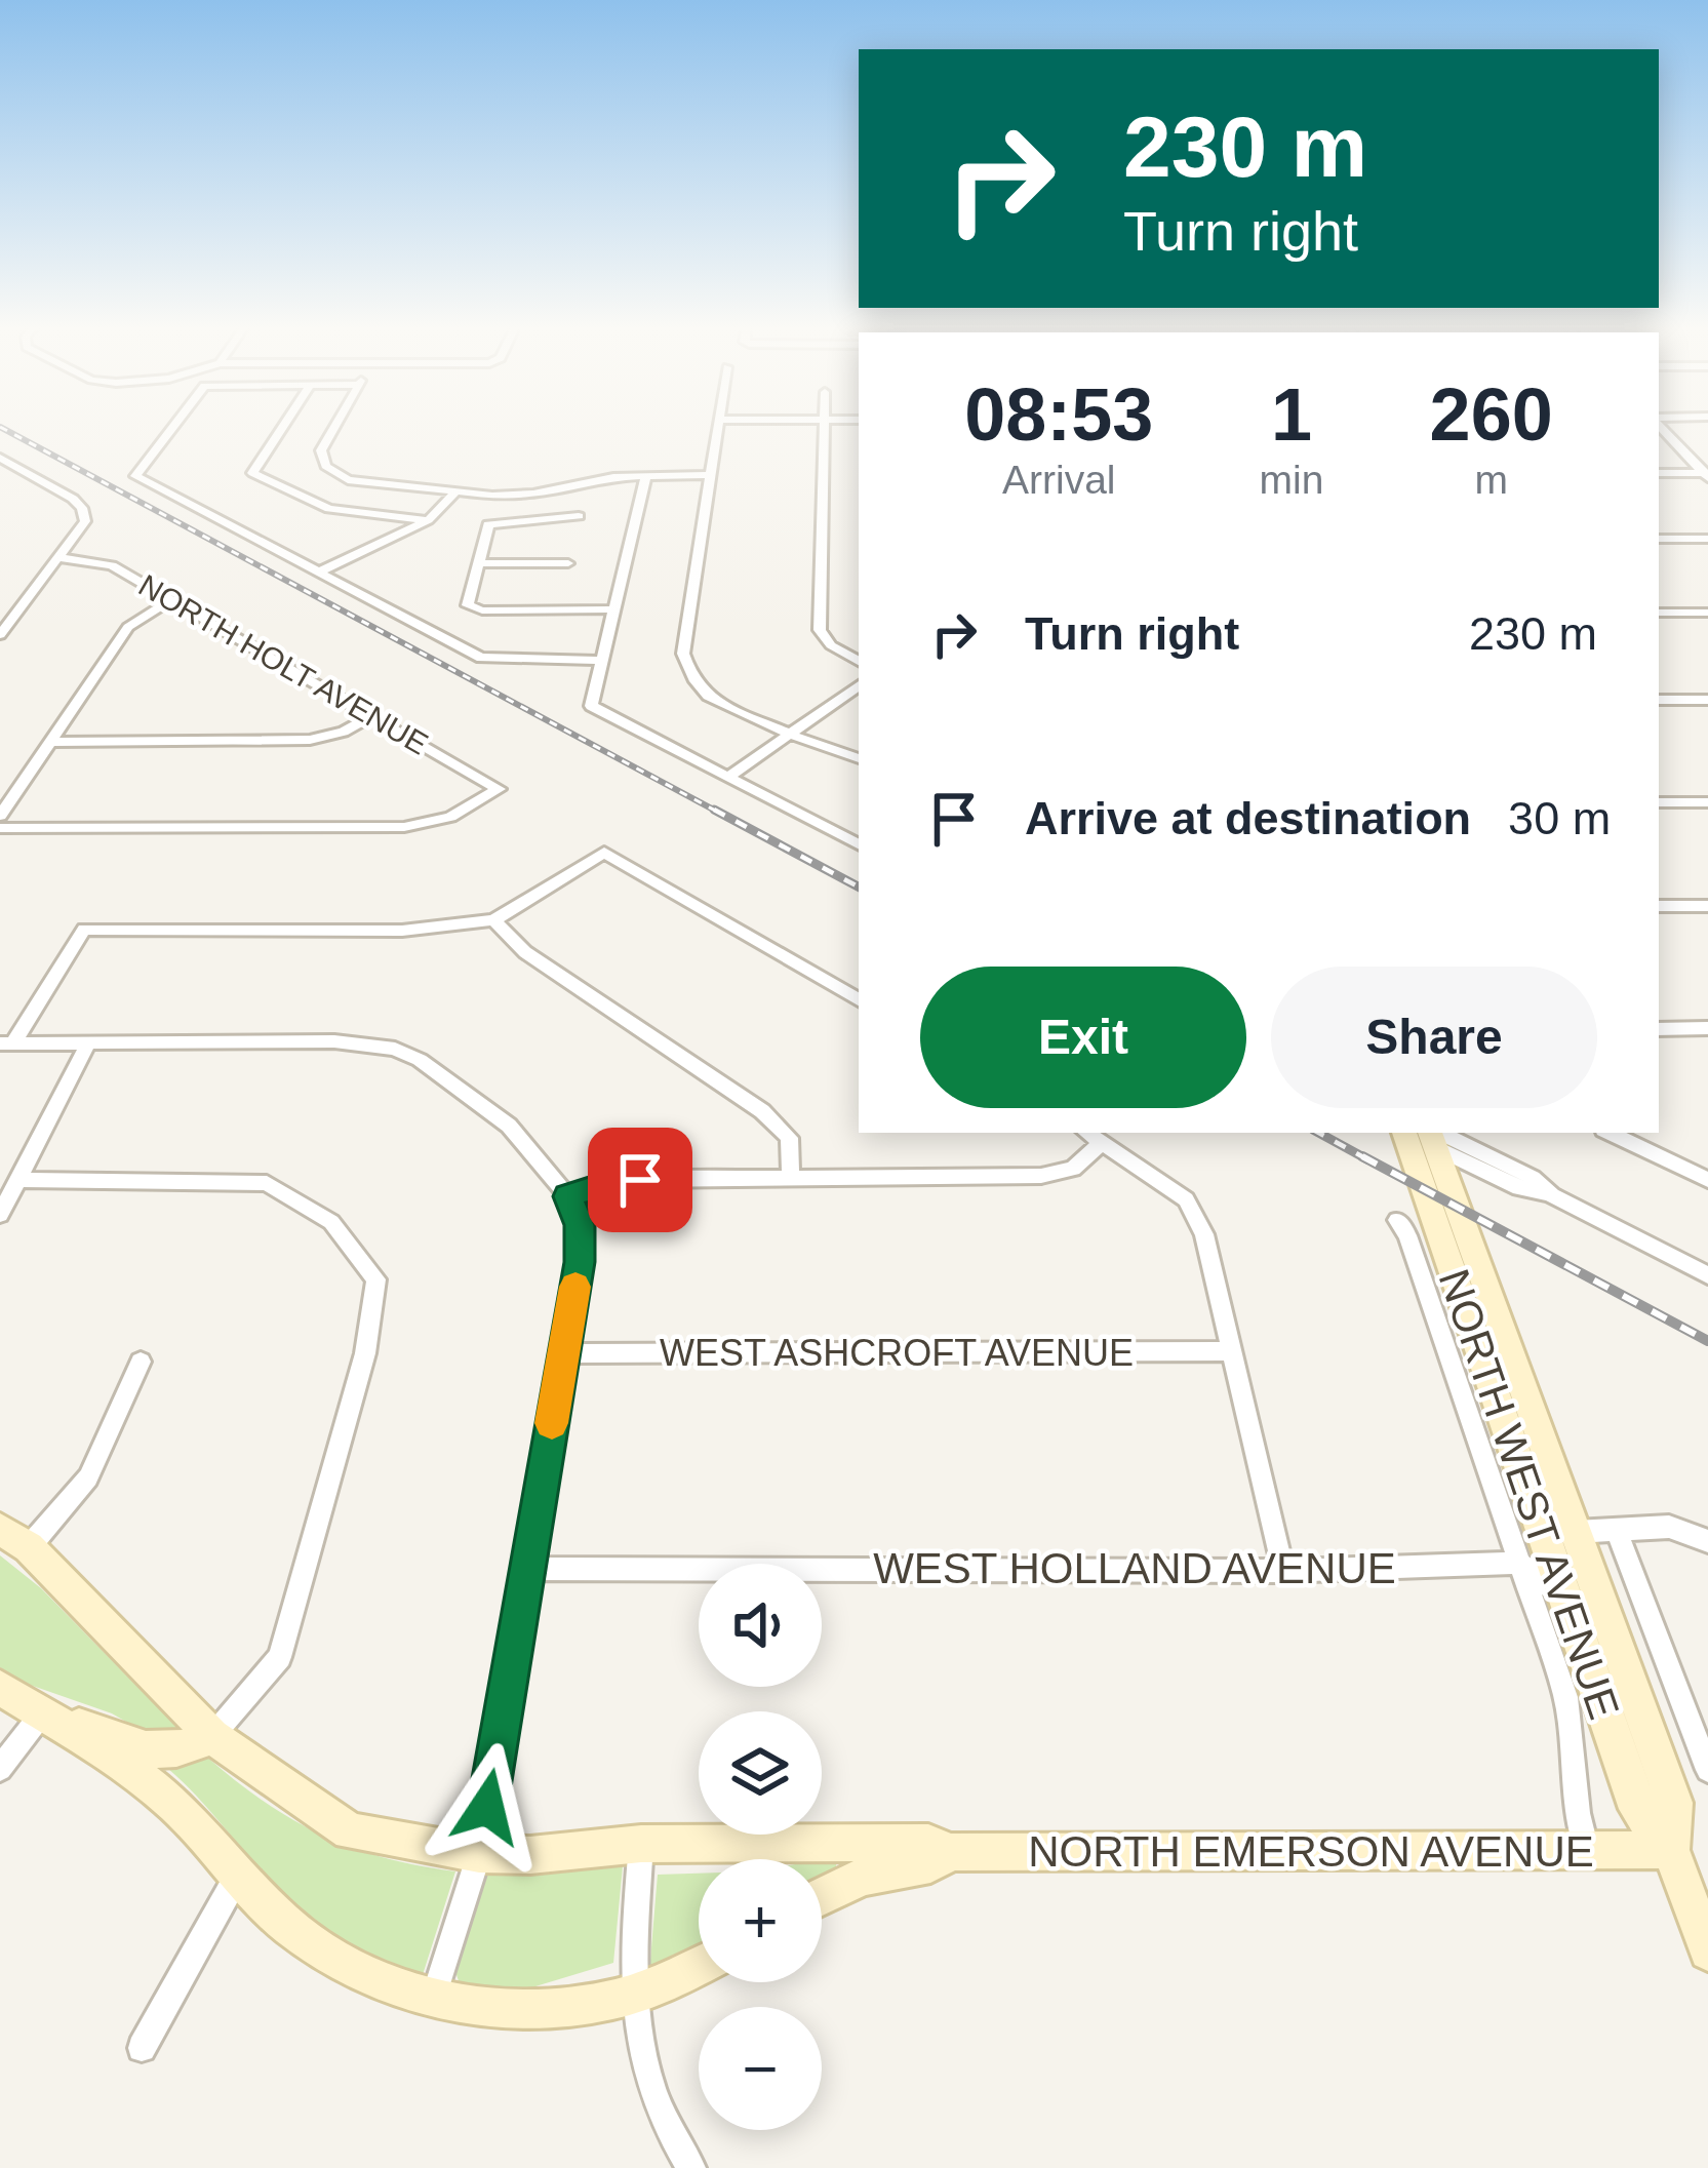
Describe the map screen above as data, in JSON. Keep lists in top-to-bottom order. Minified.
{"streets":{"street":["NORTH HOLT AVENUE","WEST ASHCROFT AVENUE","NORTH WEST AVENUE","WEST HOLLAND AVENUE","NORTH EMERSON AVENUE"]},"crossings":[["NORTH WEST AVENUE","NORTH EMERSON AVENUE"]],"page":{"turn":["230 m","Turn right"],"eta":["08:53","Arrival","1","min","260","m"],"list":[{"name":"Turn right","value":"230 m"},{"name":"Arrive at destination","value":"30 m"}],"buttons":["Exit","Share"],"map_buttons":["+","−"]}}
